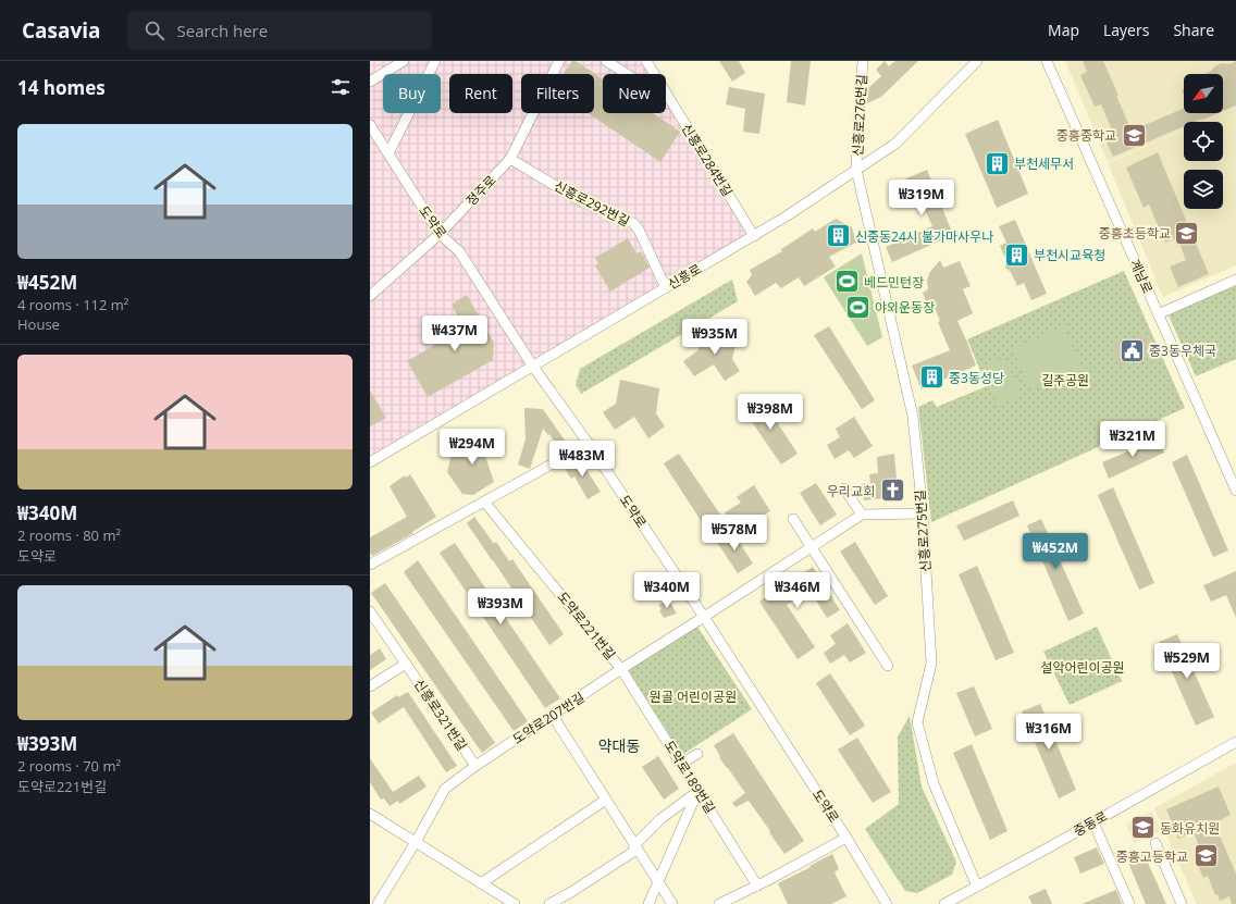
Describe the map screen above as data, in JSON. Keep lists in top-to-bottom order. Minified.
{"streets":{"street":["신흥로276번길","신흥로284번길","정주로","신흥로292번길","도약로","신흥로","계남로","신흥로275번길","도약로221번길","신흥로321번길","도약로207번길","도약로189번길","중동로"]},"crossings":[["신흥로276번길","신흥로"],["신흥로276번길","신흥로275번길"],["신흥로284번길","신흥로"],["정주로","신흥로292번길"],["정주로","도약로"],["신흥로292번길","신흥로"],["도약로","신흥로"],["도약로","도약로207번길"],["신흥로","신흥로275번길"],["신흥로275번길","중동로"],["도약로221번길","도약로207번길"],["도약로221번길","도약로189번길"],["신흥로321번길","도약로207번길"],["도약로207번길","도약로189번길"]],"districts":["약대동"],"parks":["길주공원","설악어린이공원","원골 어린이공원"],"places":{"school or university":["중흥중학교","중흥초등학교","동화유치원","중흥고등학교"],"building":["부천세무서","신중동24시 불가마사우나","부천시교육청","중3동성당"],"sports":["베드민턴장","야외운동장"],"public building":["중3동우체국"],"church":["우리교회"]},"north":"bottom left","page":{"header":"Casavia","search":"Search here","nav":["Map","Layers","Share"],"heading":"14 homes","chip":["Buy","Rent","Filters","New"],"list":[{"name":"₩452M","note":"4 rooms · 112 m² · House"},{"name":"₩340M","note":"2 rooms · 80 m² · 도약로"},{"name":"₩393M","note":"2 rooms · 70 m² · 도약로221번길"}],"price":["₩319M","₩437M","₩935M","₩398M","₩321M","₩294M","₩483M","₩578M","₩452M","₩340M","₩346M","₩393M","₩529M","₩316M"]}}
